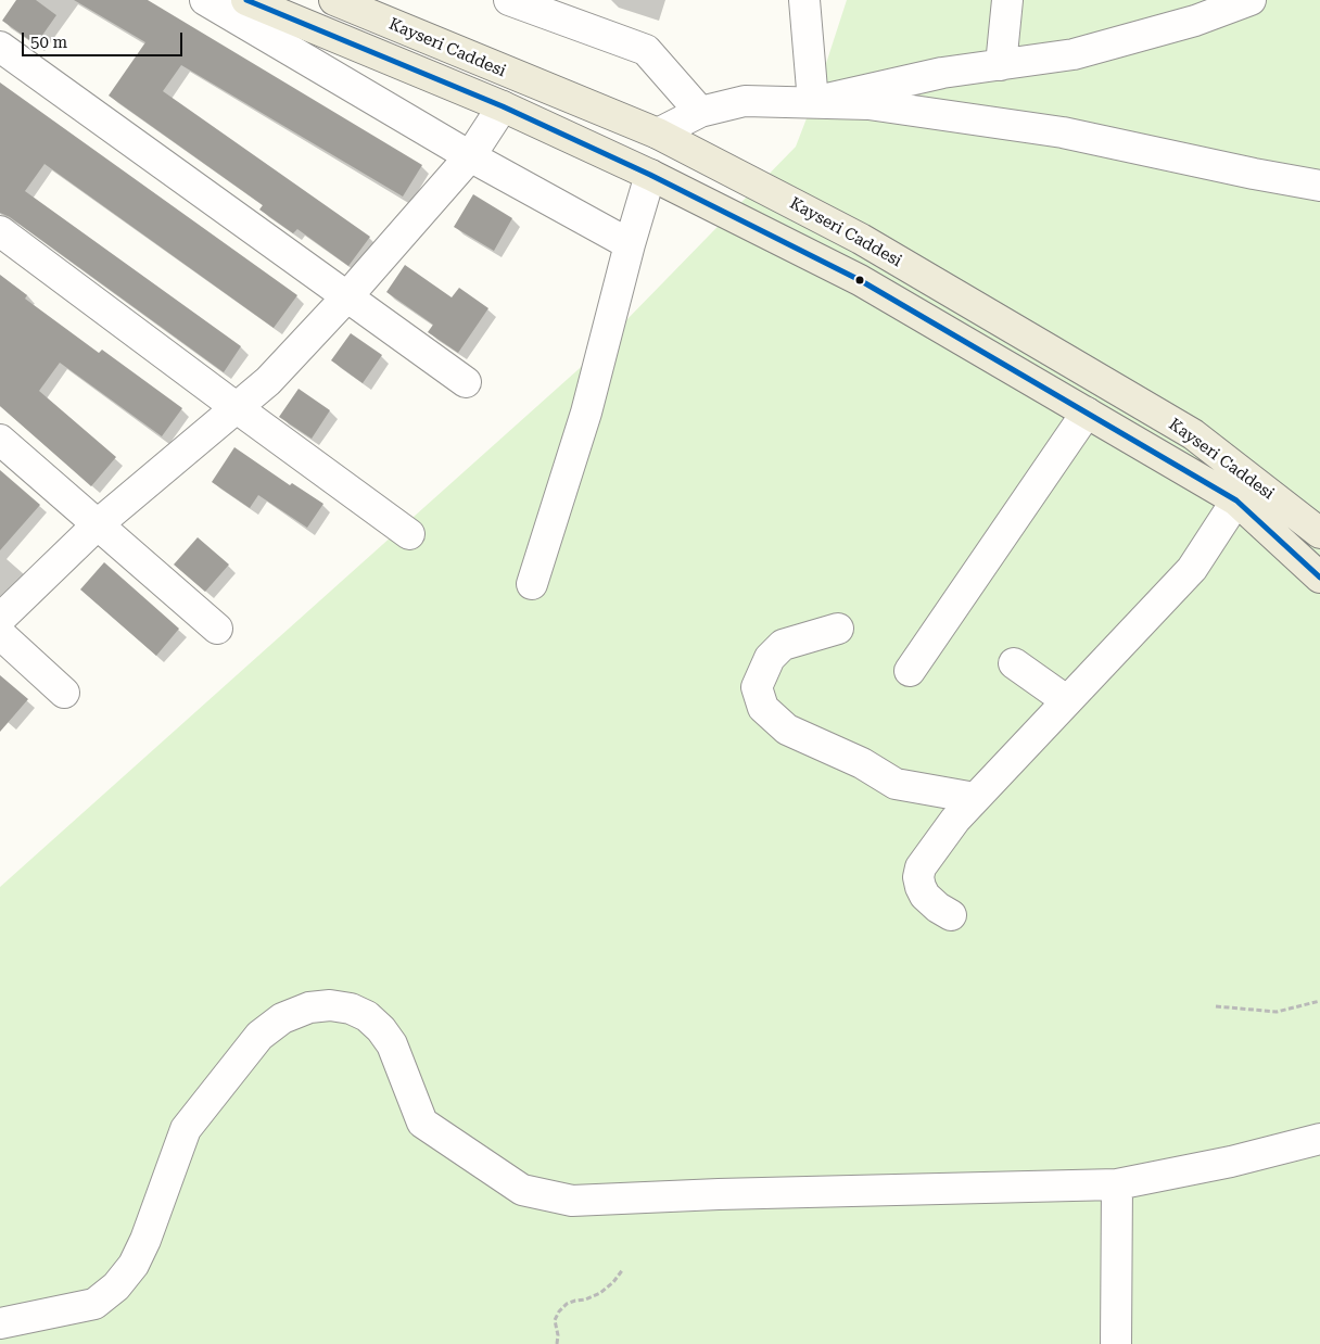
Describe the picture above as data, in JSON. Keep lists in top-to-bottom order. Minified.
{"streets":{"main road":["Kayseri Caddesi"]},"scale_bar":"50 m"}
